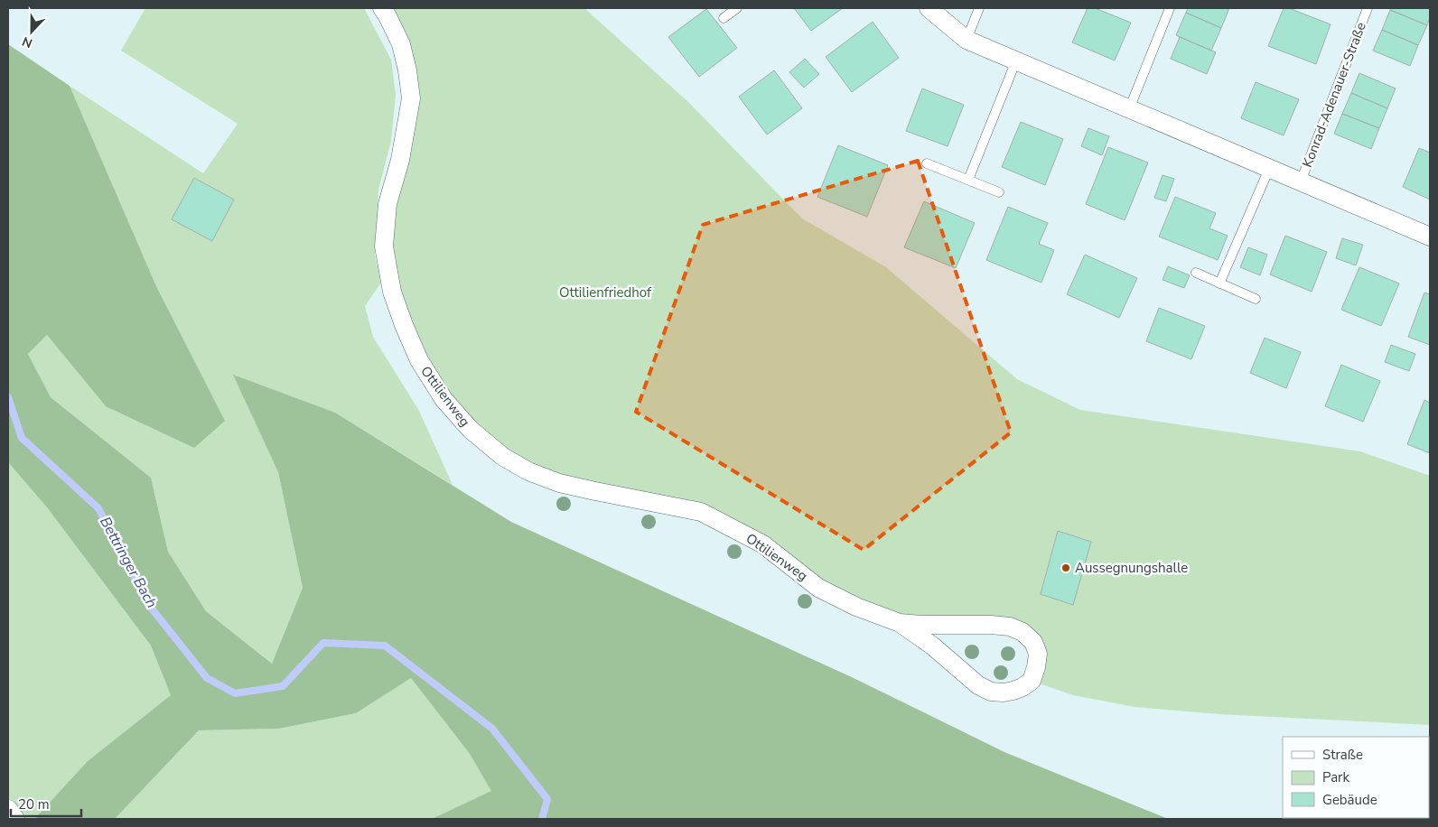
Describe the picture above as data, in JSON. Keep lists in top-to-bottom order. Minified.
{"streets":{"street":["Konrad-Adenauer-Straße","Ottilienweg"]},"water":["Bettringer Bach"],"parks":["Ottilienfriedhof"],"places":["Aussegnungshalle"],"legend":["Straße","Park","Gebäude"],"scale_bar":"20 m","north":"bottom"}
